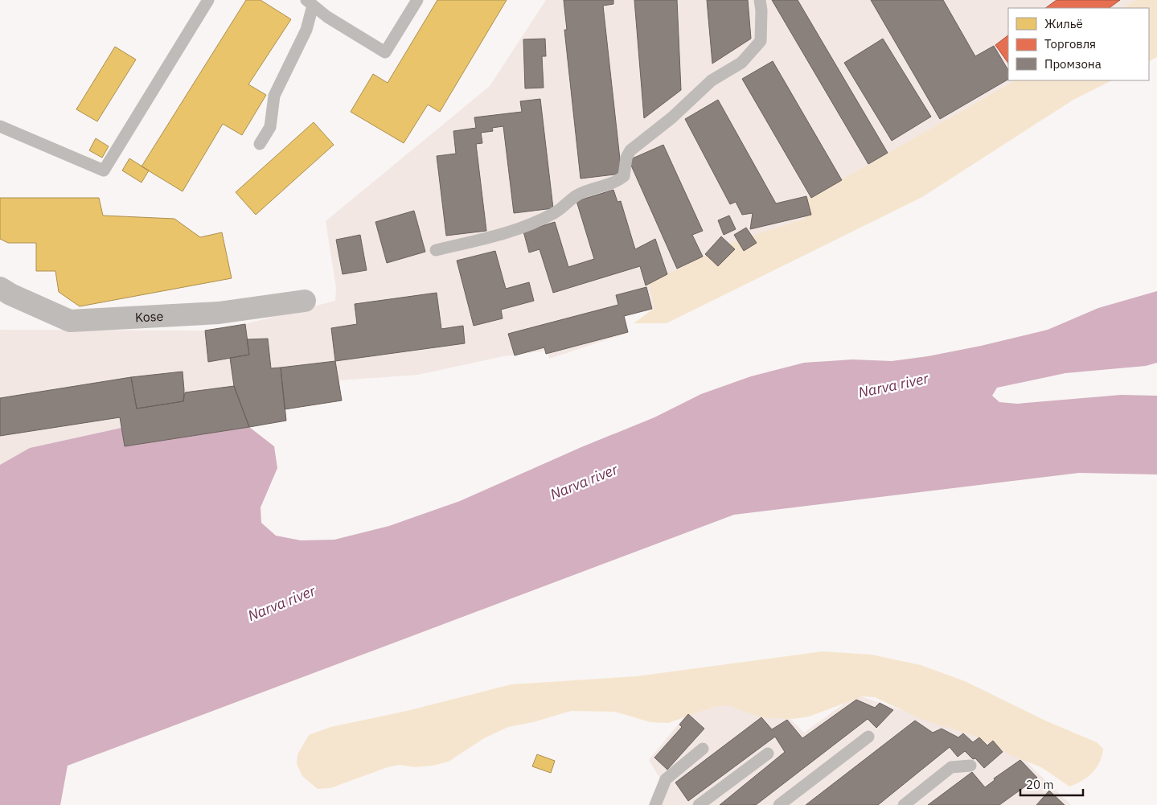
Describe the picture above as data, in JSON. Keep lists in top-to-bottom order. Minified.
{"streets":{"street":["Kose"]},"water":["Narva river"],"legend":["Жильё","Торговля","Промзона"],"scale_bar":"20 m"}
